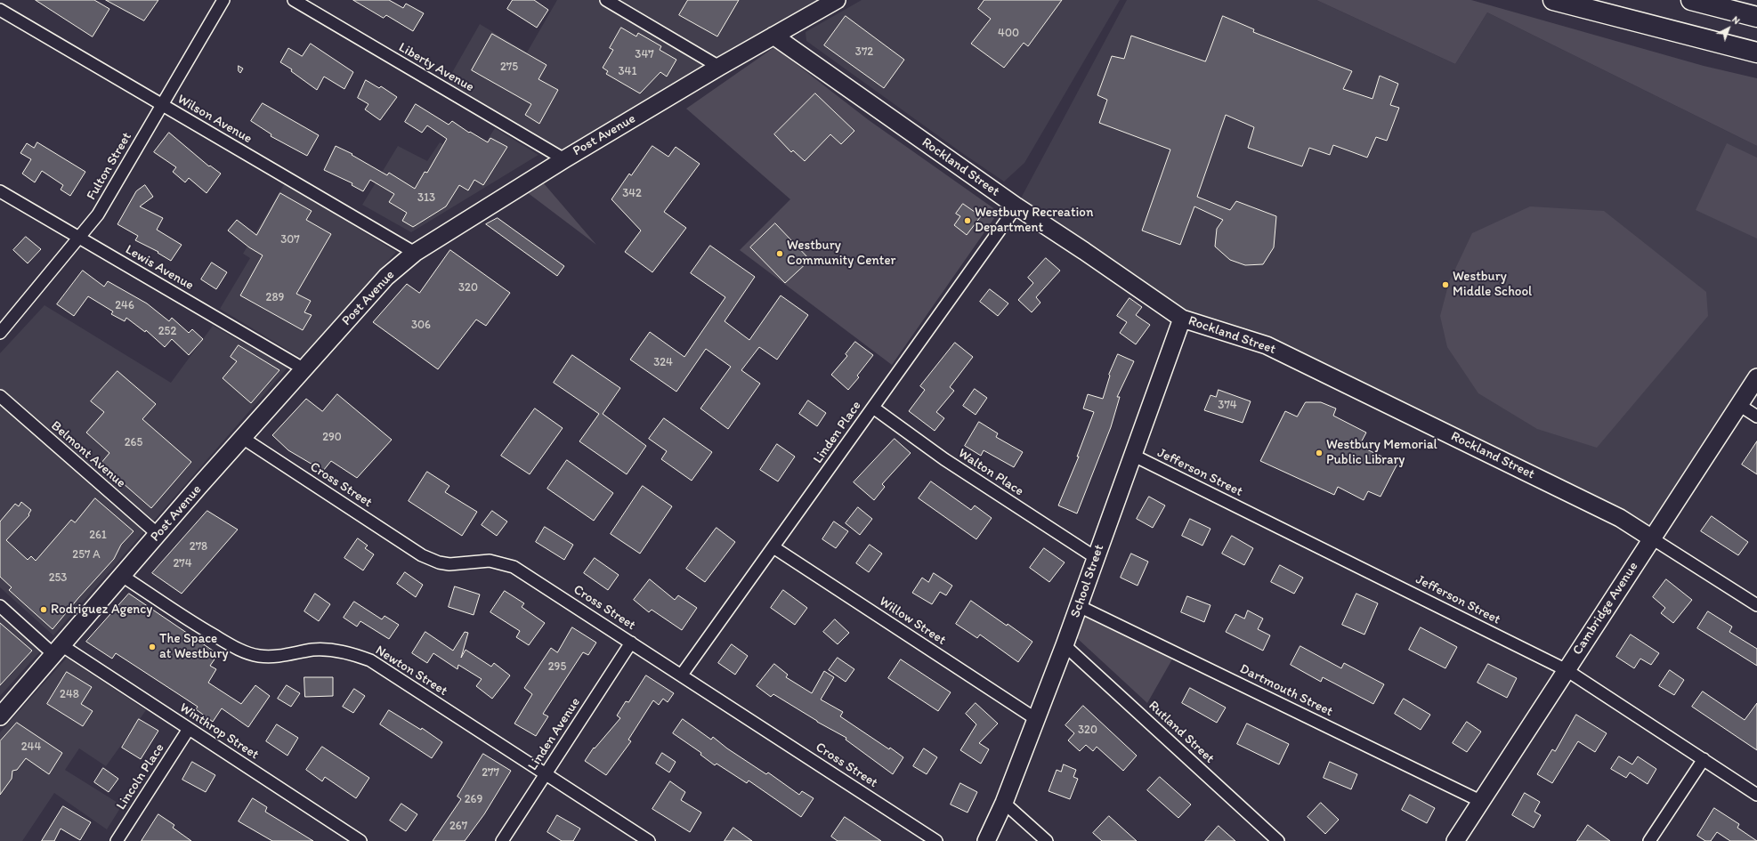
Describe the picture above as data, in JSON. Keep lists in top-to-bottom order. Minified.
{"streets":{"street":["Liberty Avenue","Wilson Avenue","Post Avenue","Fulton Street","Rockland Street","Lewis Avenue","Linden Place","Belmont Avenue","Walton Place","Jefferson Street","Cross Street","School Street","Cambridge Avenue","Willow Street","Newton Street","Dartmouth Street","Winthrop Street","Rutland Street","Linden Avenue","Lincoln Place"]},"crossings":[["Liberty Avenue","Post Avenue"],["Wilson Avenue","Post Avenue"],["Wilson Avenue","Fulton Street"],["Post Avenue","Rockland Street"],["Post Avenue","Lewis Avenue"],["Post Avenue","Belmont Avenue"],["Post Avenue","Cross Street"],["Post Avenue","Newton Street"],["Post Avenue","Winthrop Street"],["Fulton Street","Lewis Avenue"],["Rockland Street","Linden Place"],["Rockland Street","School Street"],["Rockland Street","Cambridge Avenue"],["Linden Place","Walton Place"],["Linden Place","Cross Street"],["Linden Place","Willow Street"],["Walton Place","School Street"],["Jefferson Street","School Street"],["Jefferson Street","Cambridge Avenue"],["Cross Street","Linden Avenue"],["School Street","Willow Street"],["School Street","Dartmouth Street"],["School Street","Rutland Street"],["Cambridge Avenue","Dartmouth Street"],["Newton Street","Linden Avenue"],["Winthrop Street","Lincoln Place"]],"places":["Westbury Recreation Department","Westbury Community Center","Westbury Middle School","Westbury Memorial Public Library","Rodriguez Agency","The Space at Westbury"],"house_numbers":["400","372","347","275","341","342","313","307","320","289","246","306","252","324","374","290","265","261","278","257 A","274","253","295","248","320","244","277","269","267"],"north":"top right"}
